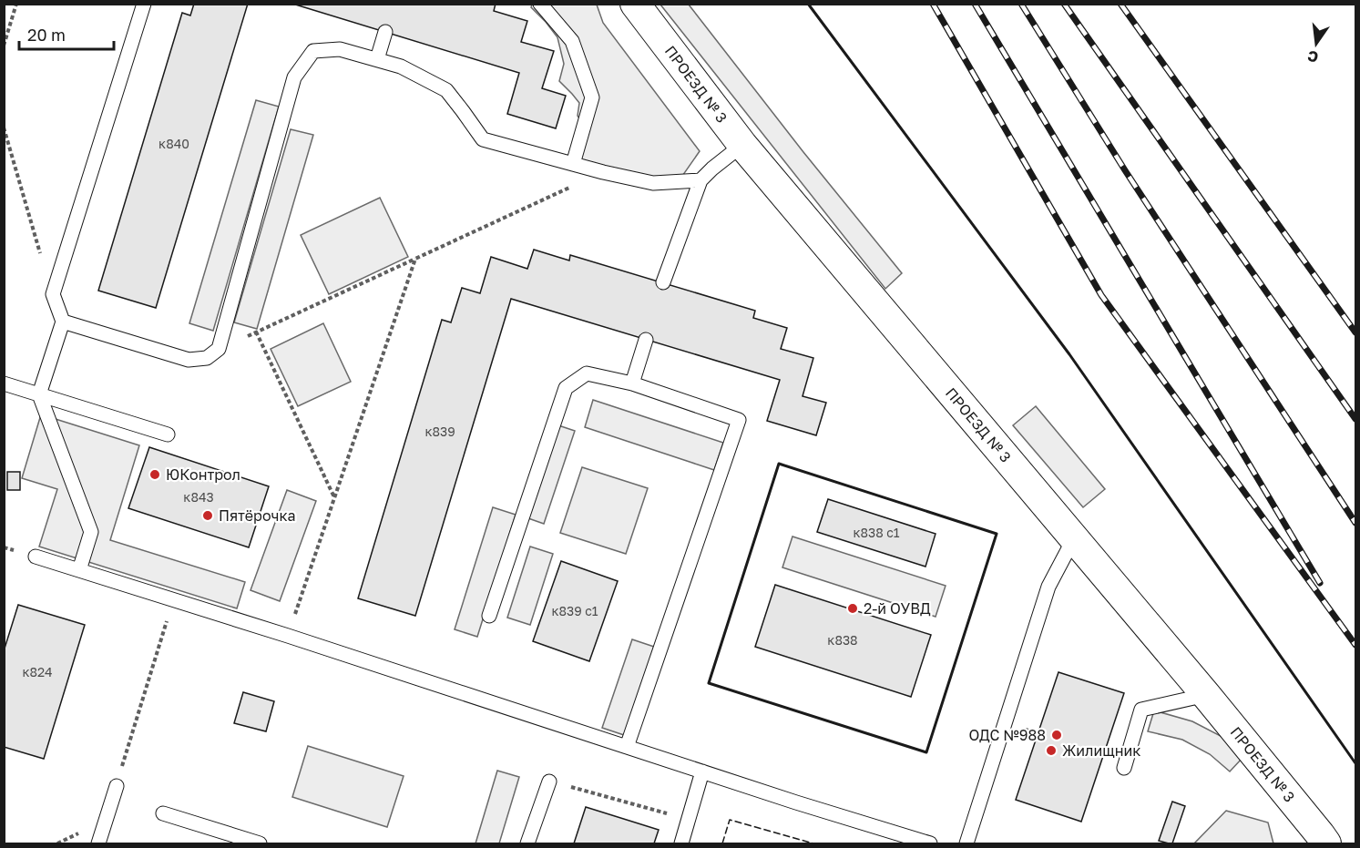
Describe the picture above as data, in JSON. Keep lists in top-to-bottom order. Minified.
{"streets":{"street":["ПРОЕЗД № 3"]},"places":["ЮКонтрол","Пятёрочка","2-й ОУВД","ОДС №988","Жилищник"],"house_numbers":["к840","к839","к843","к838 с1","к839 с1","к838","к824"],"scale_bar":"20 m","north":"bottom"}
